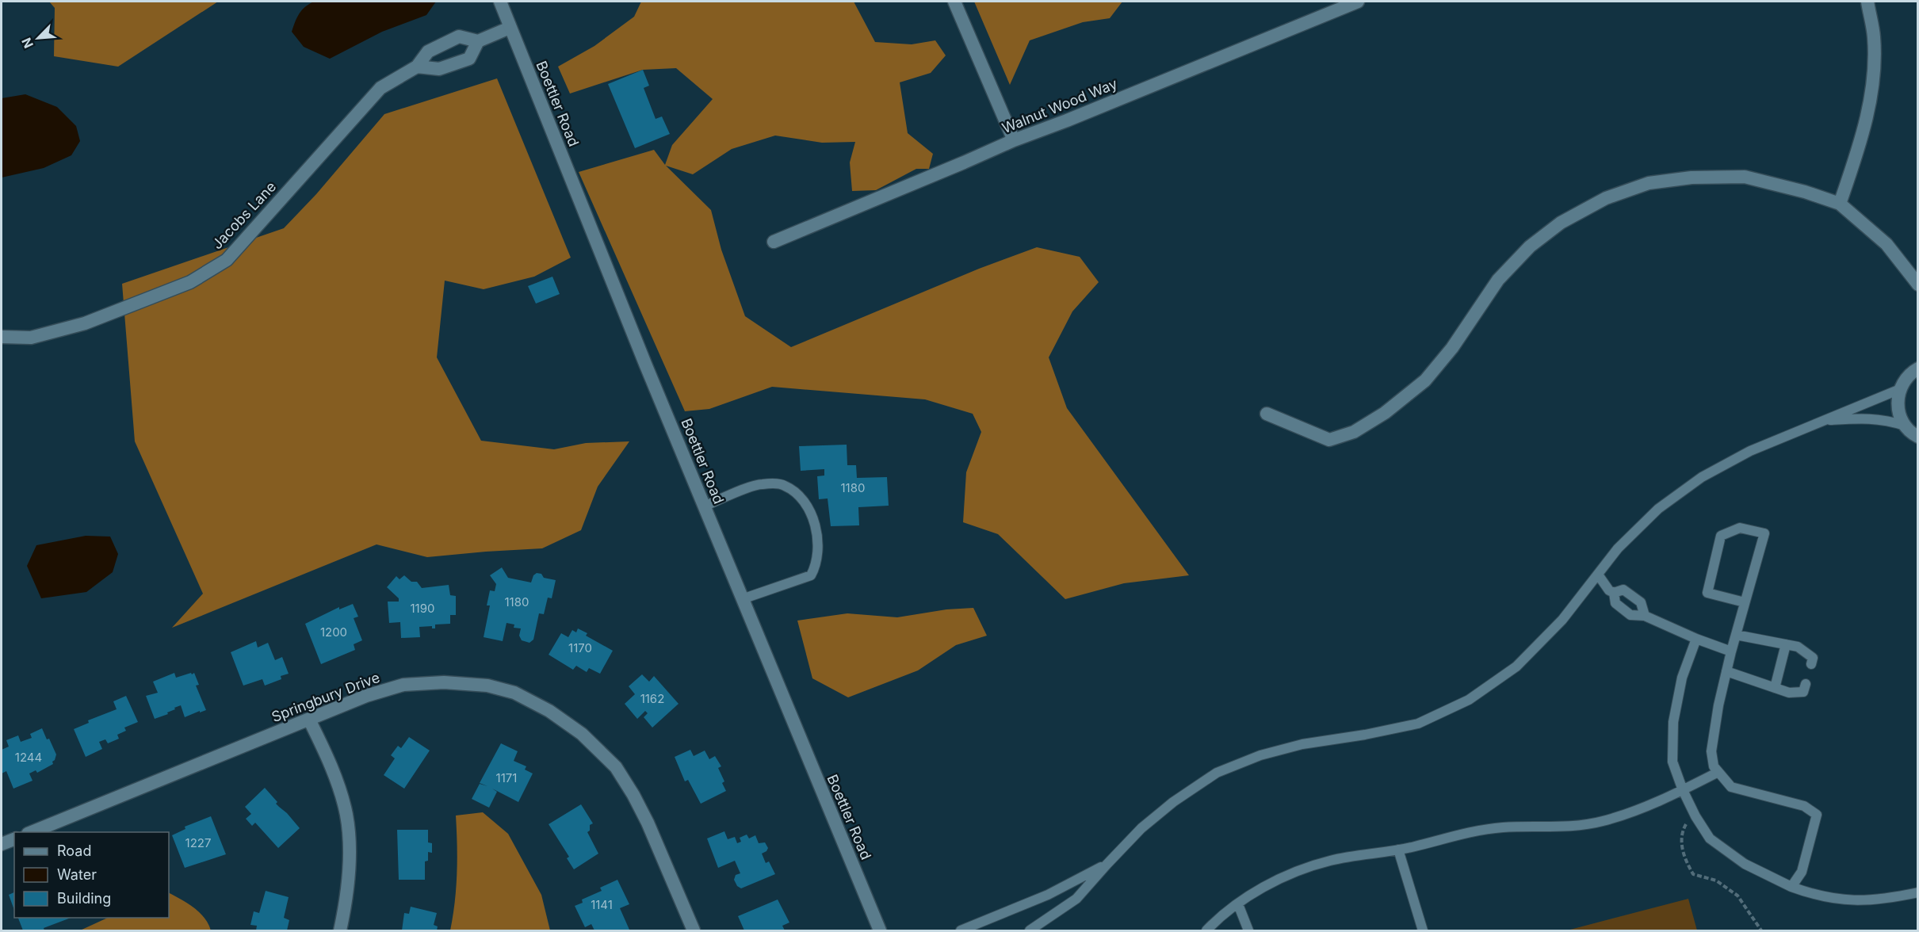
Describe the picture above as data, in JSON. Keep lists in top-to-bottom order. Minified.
{"streets":{"street":["Boettler Road","Walnut Wood Way","Jacobs Lane","Springbury Drive"]},"house_numbers":["1180","1180","1190","1200","1170","1162","1244","1171","1227","1141"],"legend":["Road","Water","Building"],"north":"bottom left"}
